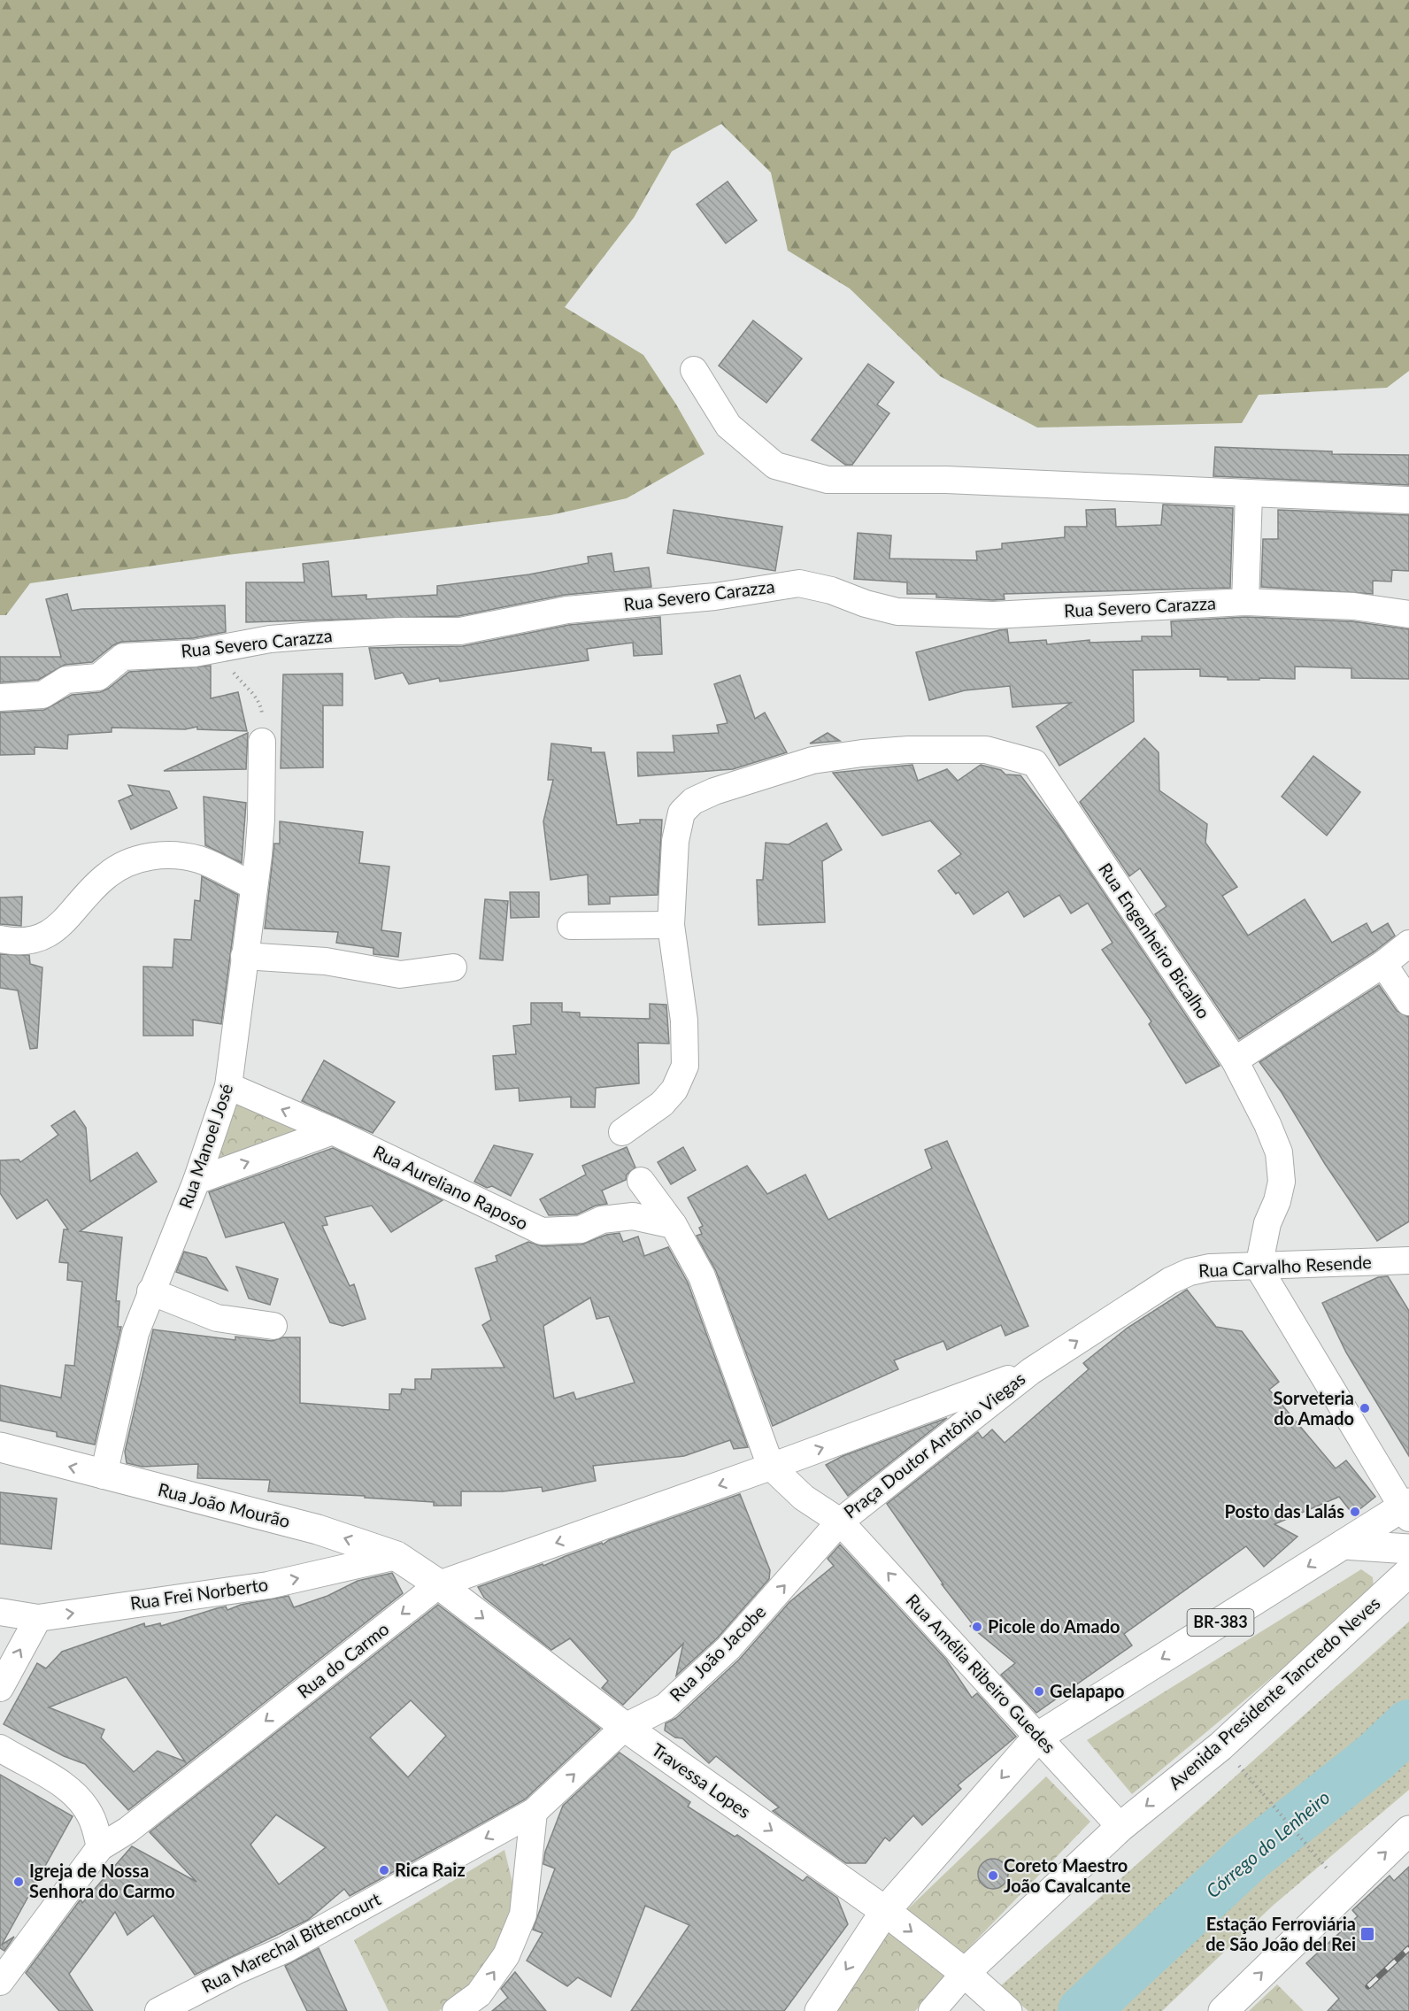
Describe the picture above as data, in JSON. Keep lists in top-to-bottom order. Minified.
{"streets":{"main road":["Rua João Mourão","BR-383","Avenida Presidente Tancredo Neves","Travessa Lopes"],"street":["Rua Severo Carazza","Rua Engenheiro Bicalho","Rua Manoel José","Rua Aureliano Raposo","Rua Carvalho Resende","Praça Doutor Antônio Viegas","Rua Frei Norberto","Rua João Jacobe","Rua do Carmo","Rua Amélia Ribeiro Guedes","Rua Marechal Bittencourt"]},"crossings":[["Rua Engenheiro Bicalho","Rua Carvalho Resende"],["Rua Manoel José","Rua Aureliano Raposo"],["Rua Manoel José","Rua João Mourão"],["Rua Carvalho Resende","Praça Doutor Antônio Viegas"],["Praça Doutor Antônio Viegas","Rua João Jacobe"],["Praça Doutor Antônio Viegas","Rua do Carmo"],["Praça Doutor Antônio Viegas","Rua Amélia Ribeiro Guedes"],["Rua João Mourão","Rua Frei Norberto"],["Rua João Mourão","Rua do Carmo"],["Rua João Mourão","Travessa Lopes"],["BR-383","Rua Amélia Ribeiro Guedes"],["BR-383","Travessa Lopes"],["Rua João Jacobe","Rua Amélia Ribeiro Guedes"],["Rua João Jacobe","Travessa Lopes"],["Rua João Jacobe","Rua Marechal Bittencourt"],["Rua do Carmo","Travessa Lopes"],["Rua Amélia Ribeiro Guedes","Avenida Presidente Tancredo Neves"],["Avenida Presidente Tancredo Neves","Travessa Lopes"]],"one_way":["Rua Carvalho Resende","Rua João Mourão","Rua Frei Norberto","Rua João Jacobe","Rua do Carmo","Rua Amélia Ribeiro Guedes","Travessa Lopes","Rua Marechal Bittencourt"],"water":["Córrego do Lenheiro"],"places":{"other":["Sorveteria do Amado","Posto das Lalás","Picole do Amado","Gelapapo","Rica Raiz","Coreto Maestro João Cavalcante","Igreja de Nossa Senhora do Carmo"],"transit":["Estação Ferroviária de São João del Rei"]}}
